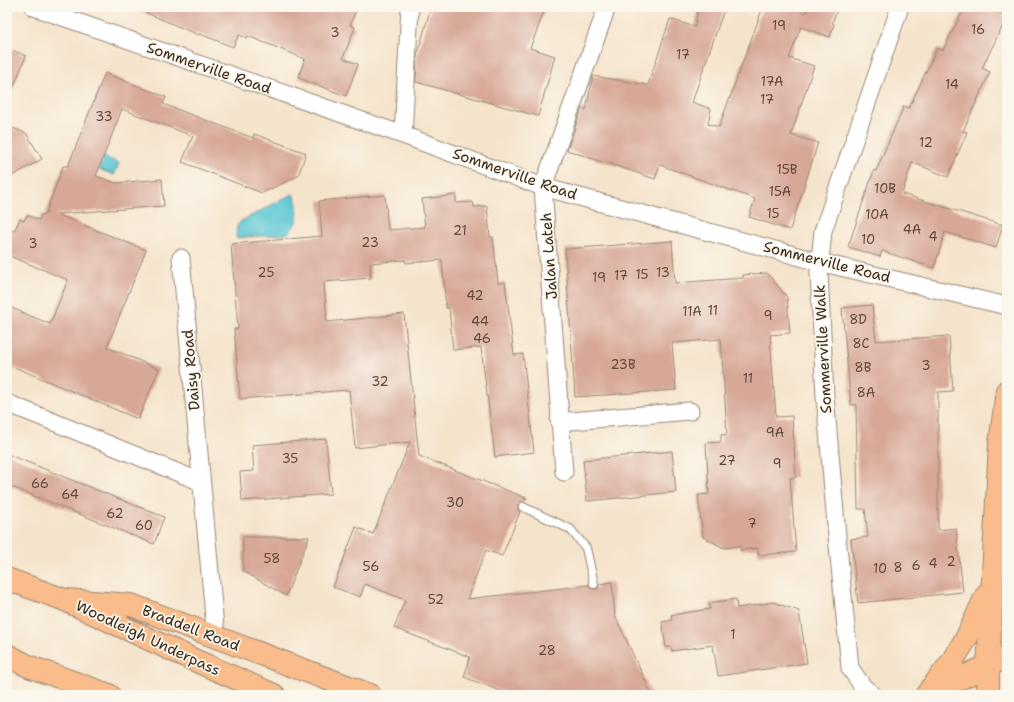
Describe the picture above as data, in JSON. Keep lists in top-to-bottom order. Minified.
{"streets":{"main road":["Braddell Road","Woodleigh Underpass"],"street":["Sommerville Road","Jalan Lateh","Sommerville Walk","Daisy Road"]},"crossings":[["Sommerville Road","Jalan Lateh"],["Sommerville Road","Sommerville Walk"],["Daisy Road","Braddell Road"],["Braddell Road","Woodleigh Underpass"]],"house_numbers":["19","16","3","17","17A","14","17","33","12","15B","10B","15A","15","10A","4A","21","4","10","23","3","25","13","15","17","19","42","11","11A","9","8D","44","46","8C","23B","3","8B","11","32","8A","9A","35","27","9","66","64","30","62","7","60","58","2","4","6","56","8","10","52","1","28"]}
